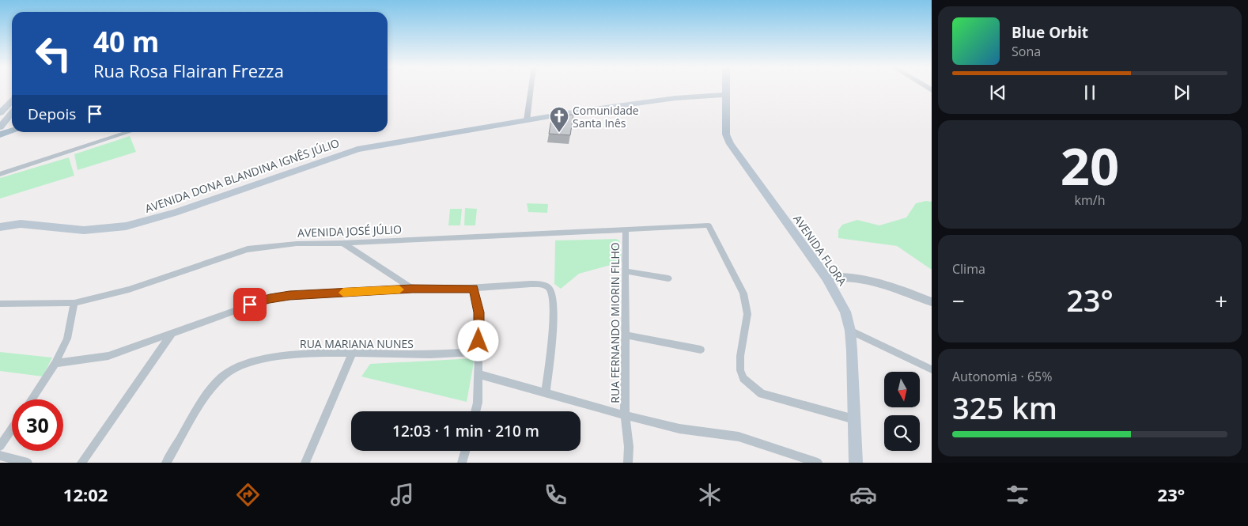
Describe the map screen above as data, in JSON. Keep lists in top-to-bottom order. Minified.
{"streets":{"main road":["AVENIDA DONA BLANDINA IGNÊS JÚLIO","AVENIDA FLORA"],"street":["AVENIDA JOSÉ JÚLIO","RUA FERNANDO MIORIN FILHO","RUA MARIANA NUNES"]},"crossings":[["AVENIDA DONA BLANDINA IGNÊS JÚLIO","AVENIDA FLORA"],["AVENIDA JOSÉ JÚLIO","AVENIDA FLORA"],["AVENIDA JOSÉ JÚLIO","RUA FERNANDO MIORIN FILHO"]],"places":{"church":["Comunidade Santa Inês"]},"north":"bottom","page":{"turn":["40 m","Rua Rosa Flairan Frezza"],"song":["Blue Orbit","Sona"],"then":"Depois","tile":[["20","km/h"],"Clima",["Autonomia · 65%","325 km"]],"heat":["−","23°","+"],"limit":"30","trip":"12:03 · 1 min · 210 m","tabs":["12:02","23°"]}}
